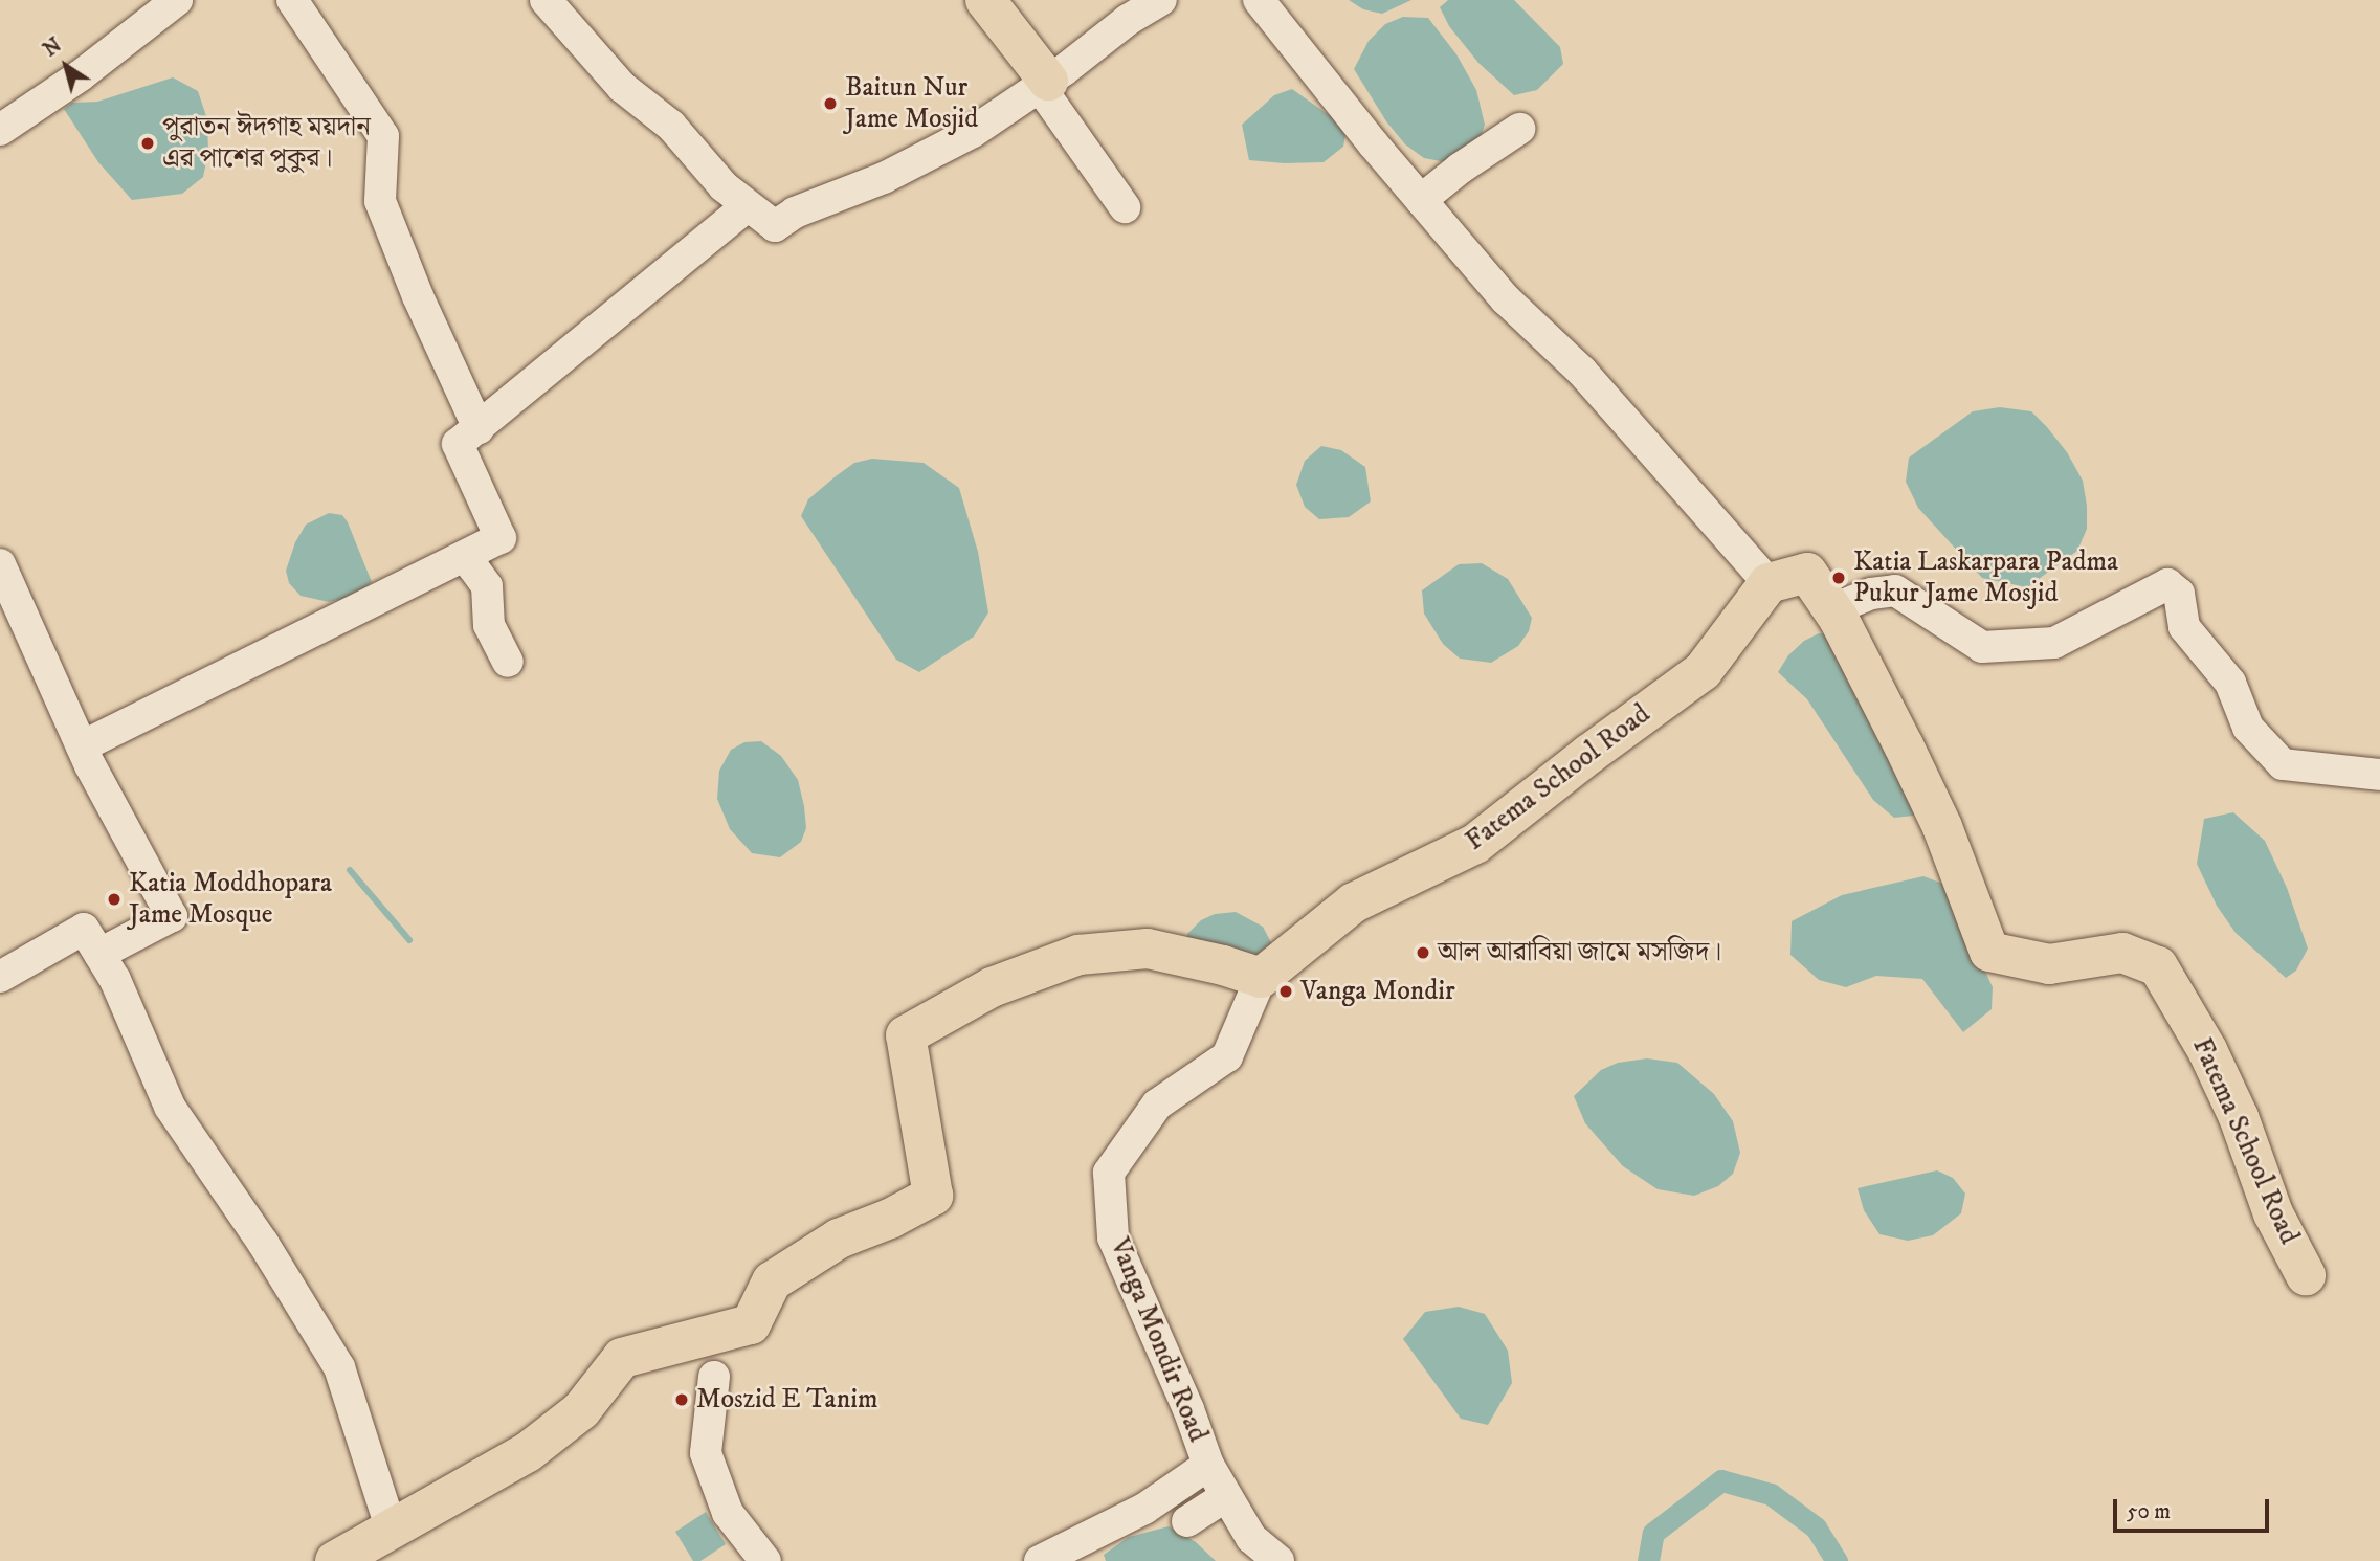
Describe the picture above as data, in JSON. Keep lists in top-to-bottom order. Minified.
{"streets":{"main road":["Fatema School Road"],"street":["Vanga Mondir Road"]},"crossings":[["Fatema School Road","Vanga Mondir Road"]],"places":["Baitun Nur Jame Mosjid","পুরাতন ঈদগাহ ময়দান এর পাশের পুকুর।","Katia Laskarpara Padma Pukur Jame Mosjid","Katia Moddhopara Jame Mosque","আল আরাবিয়া জামে মসজিদ।","Vanga Mondir","Moszid E Tanim"],"scale_bar":"50 m","north":"top left"}
